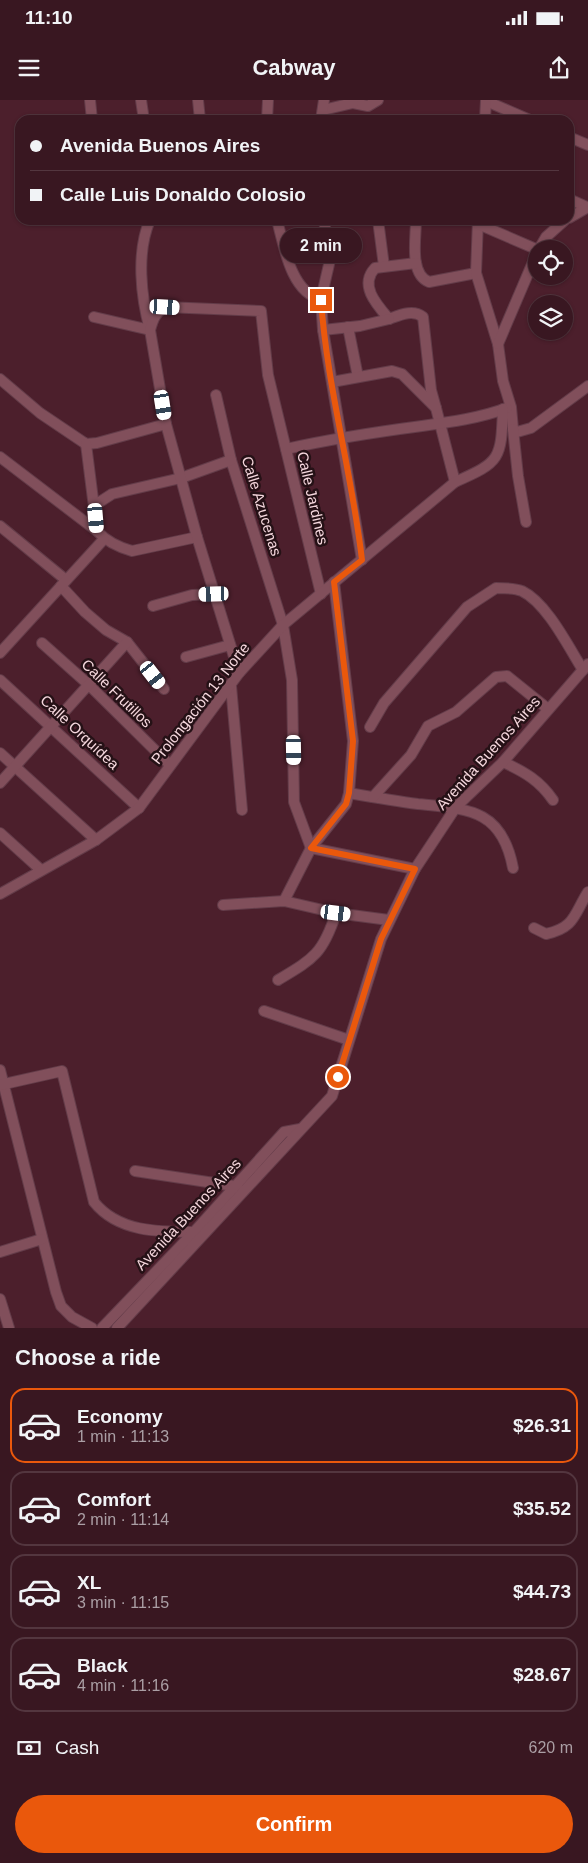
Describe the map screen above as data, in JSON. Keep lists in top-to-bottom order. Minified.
{"streets":{"street":["Calle Jardines","Calle Azucenas","Calle Frutillos","Prolongación 13 Norte","Calle Orquídea","Avenida Buenos Aires"]},"crossings":[["Calle Jardines","Prolongación 13 Norte"],["Calle Azucenas","Prolongación 13 Norte"],["Calle Frutillos","Prolongación 13 Norte"],["Prolongación 13 Norte","Calle Orquídea"]],"page":{"status":"11:10","header":"Cabway","banner":["Avenida Buenos Aires","Calle Luis Donaldo Colosio"],"bubble":"2 min","heading":"Choose a ride","list":[{"name":"Economy","note":"1 min · 11:13","value":"$26.31"},{"name":"Comfort","note":"2 min · 11:14","value":"$35.52"},{"name":"XL","note":"3 min · 11:15","value":"$44.73"},{"name":"Black","note":"4 min · 11:16","value":"$28.67"}],"pay":["Cash","620 m"],"buttons":"Confirm"}}
